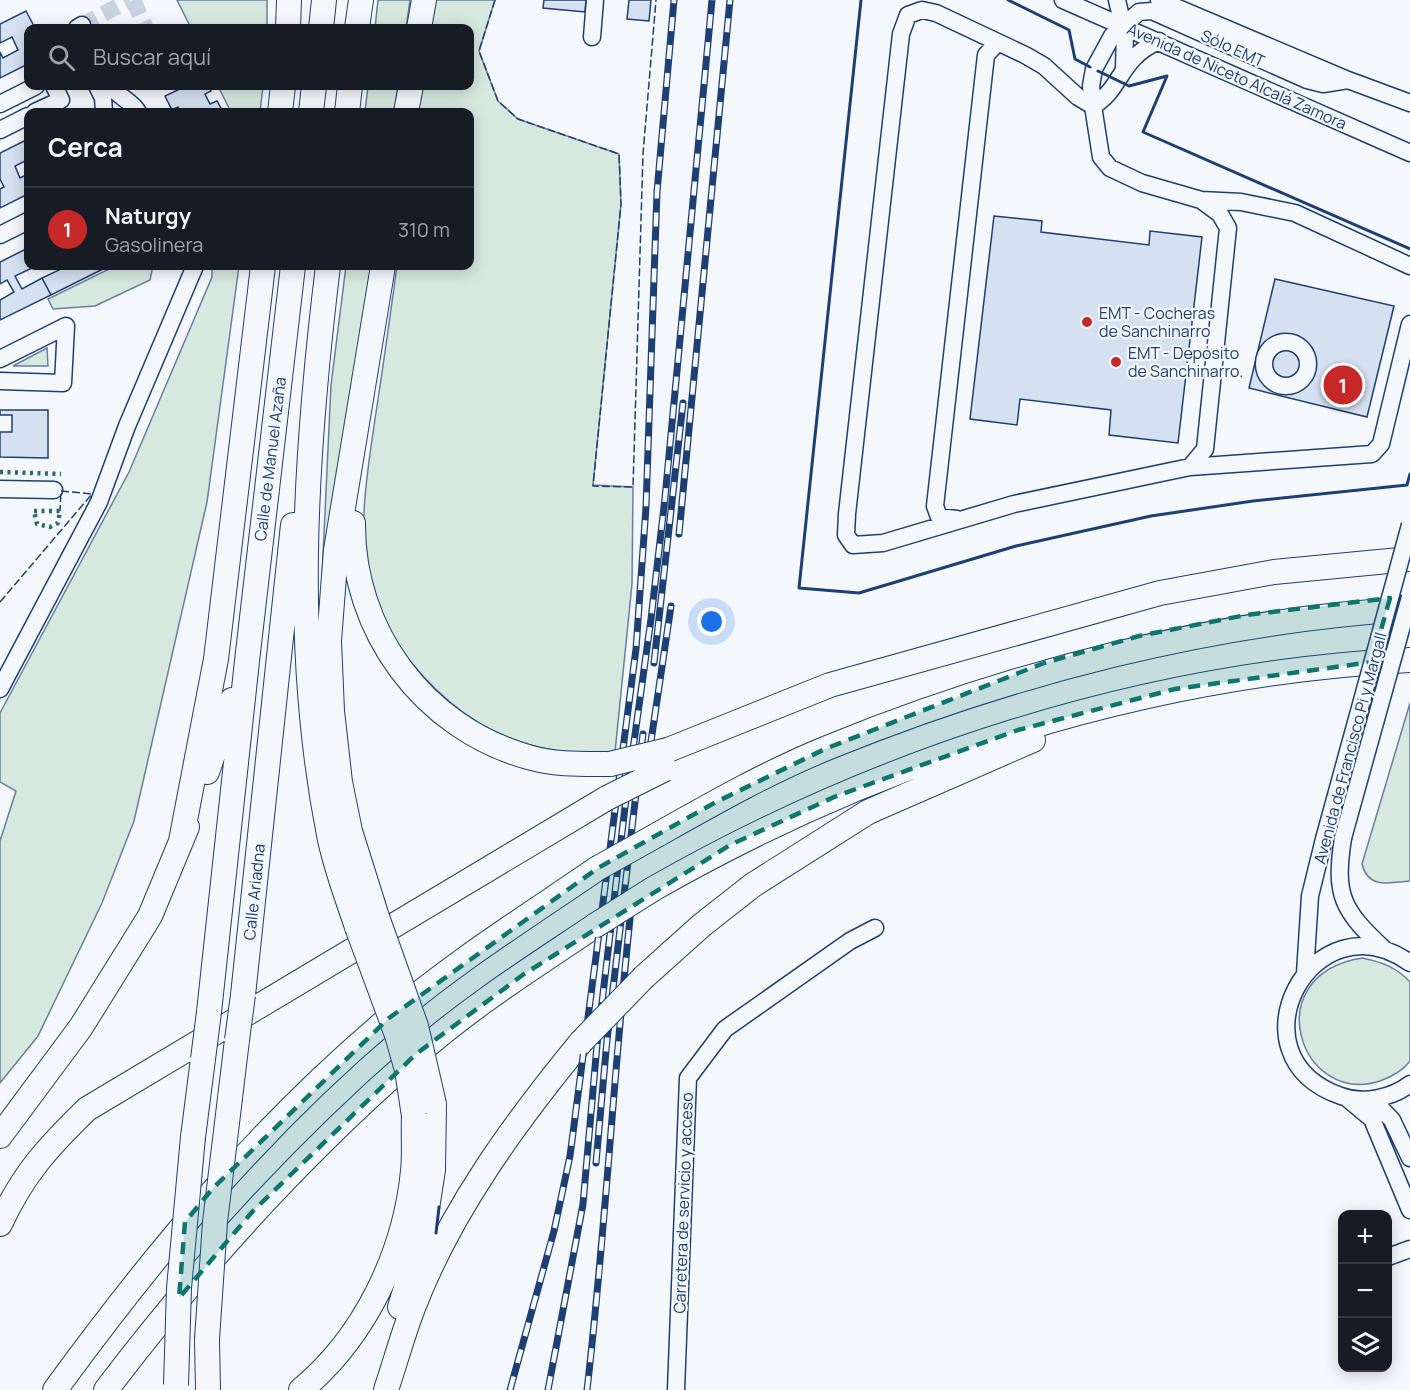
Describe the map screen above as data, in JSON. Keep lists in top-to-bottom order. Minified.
{"streets":{"highway":["Calle de Manuel Azaña","Calle Ariadna"],"street":["Sólo EMT","Avenida de Niceto Alcalá Zamora","Avenida de Francisco Pi y Margall","Carretera de servicio y acceso"]},"crossings":[["Sólo EMT","Avenida de Niceto Alcalá Zamora"],["Calle de Manuel Azaña","Calle Ariadna"]],"places":["EMT - Cocheras de Sanchinarro","EMT - Depósito de Sanchinarro."],"page":{"search":"Buscar aquí","heading":"Cerca","list":[{"mark":"1","name":"Naturgy","note":"Gasolinera","value":"310 m"}],"pins":"1","map_buttons":["+","−"]}}
